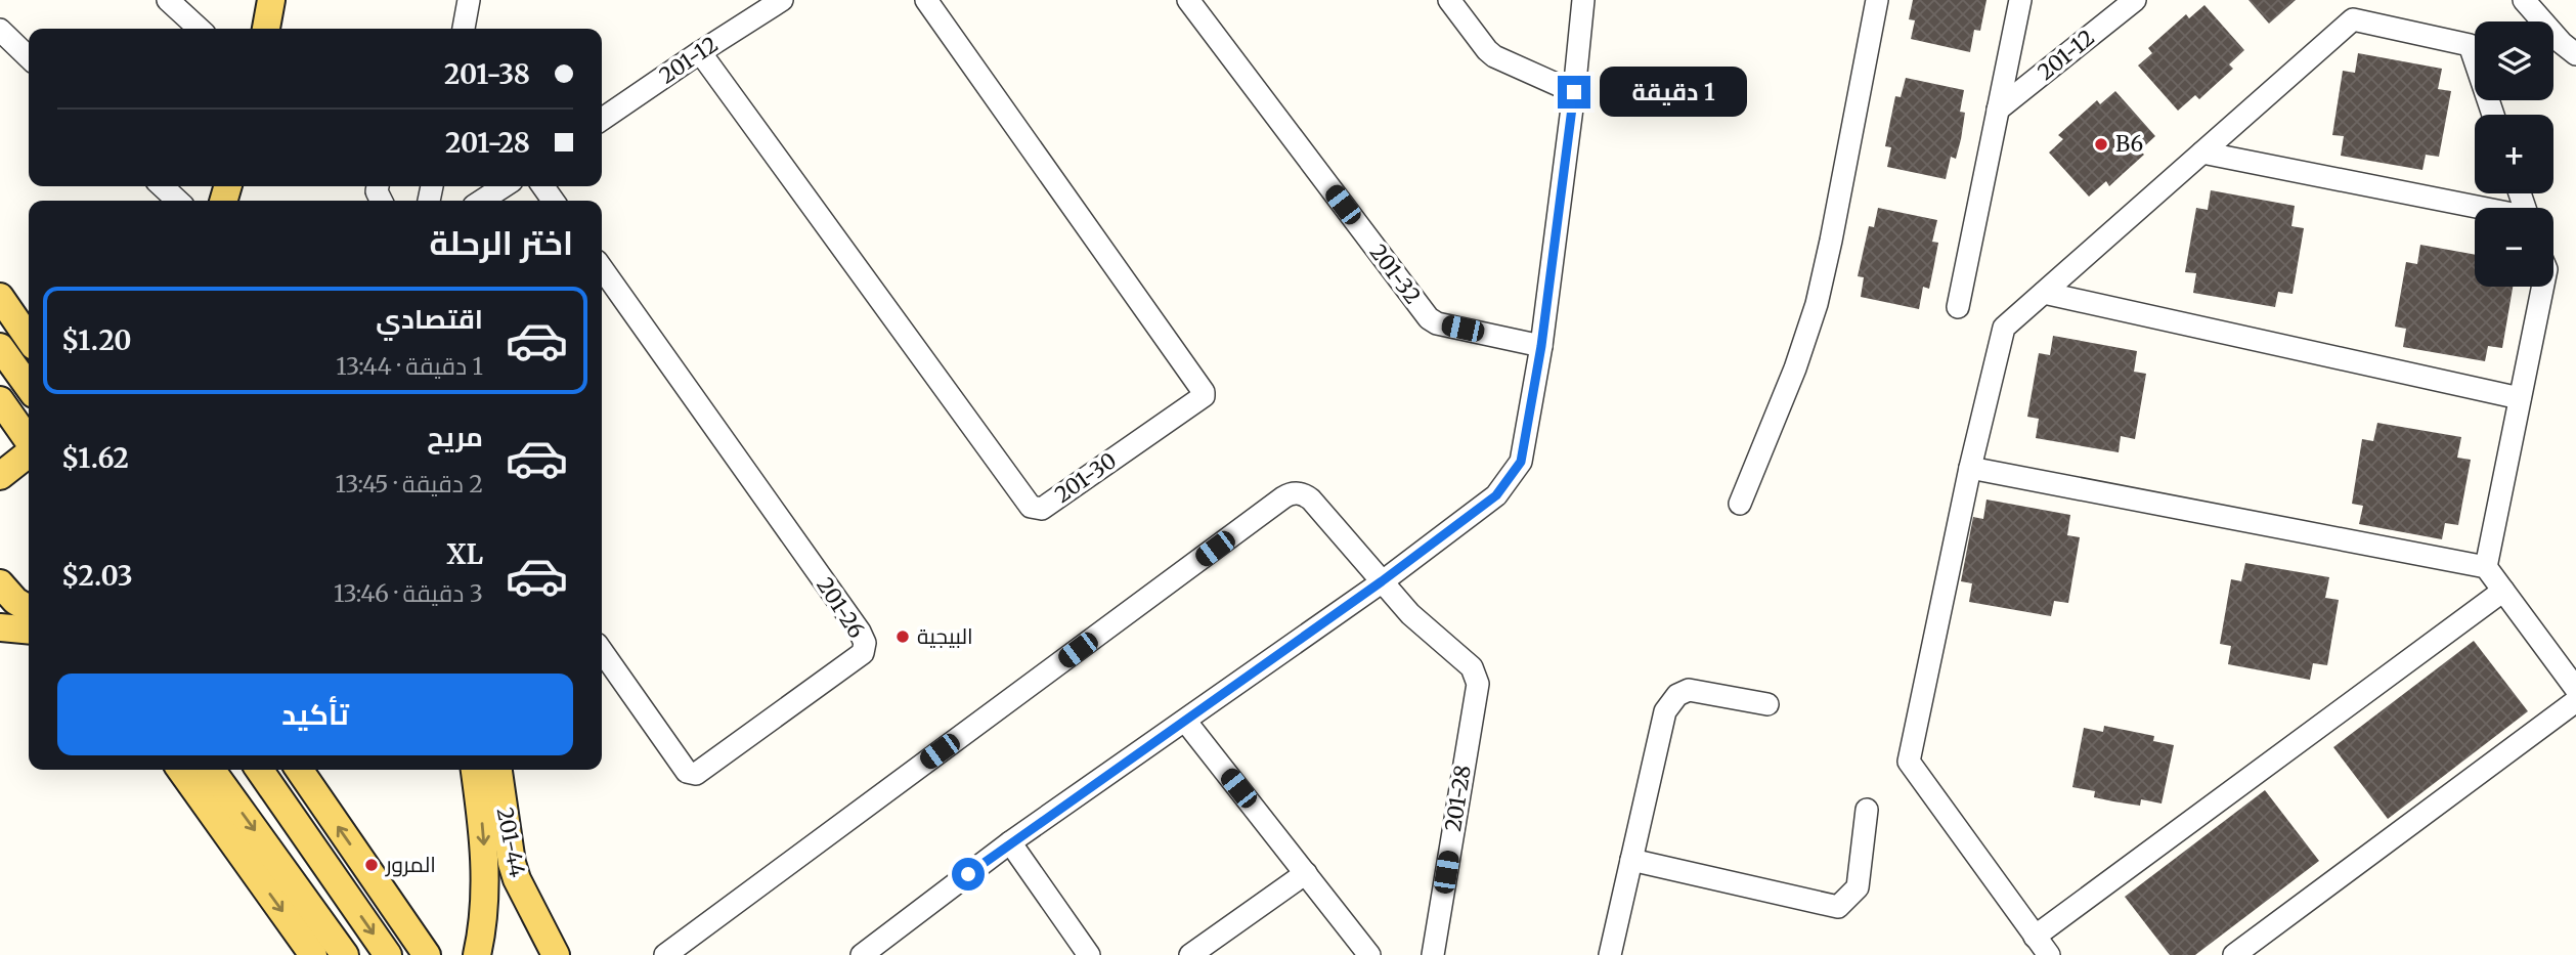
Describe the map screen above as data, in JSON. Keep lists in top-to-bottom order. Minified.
{"streets":{"main road":["201-44"],"street":["201-12","201-32","201-30","201-26","201-28"]},"crossings":[["201-12","201-30"]],"places":["B6","البيجية","المرور"],"page":{"map_buttons":["+","−"],"banner":["201-38","201-28"],"bubble":"1 دقيقة","heading":"اختر الرحلة","list":[{"name":"اقتصادي","note":"1 دقيقة · 13:44","value":"$1.20"},{"name":"مريح","note":"2 دقيقة · 13:45","value":"$1.62"},{"name":"XL","note":"3 دقيقة · 13:46","value":"$2.03"}],"buttons":"تأكيد"}}
